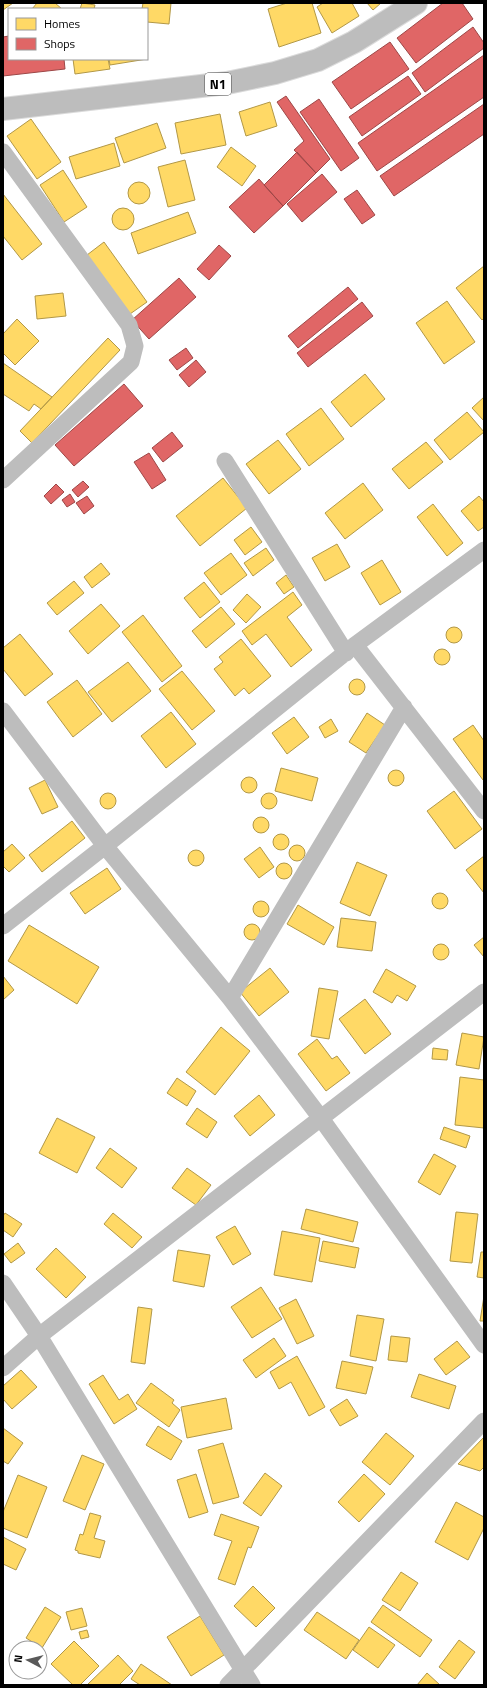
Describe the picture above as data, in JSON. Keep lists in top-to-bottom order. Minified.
{"streets":{"highway":["N1"]},"legend":["Homes","Shops"],"north":"left"}
